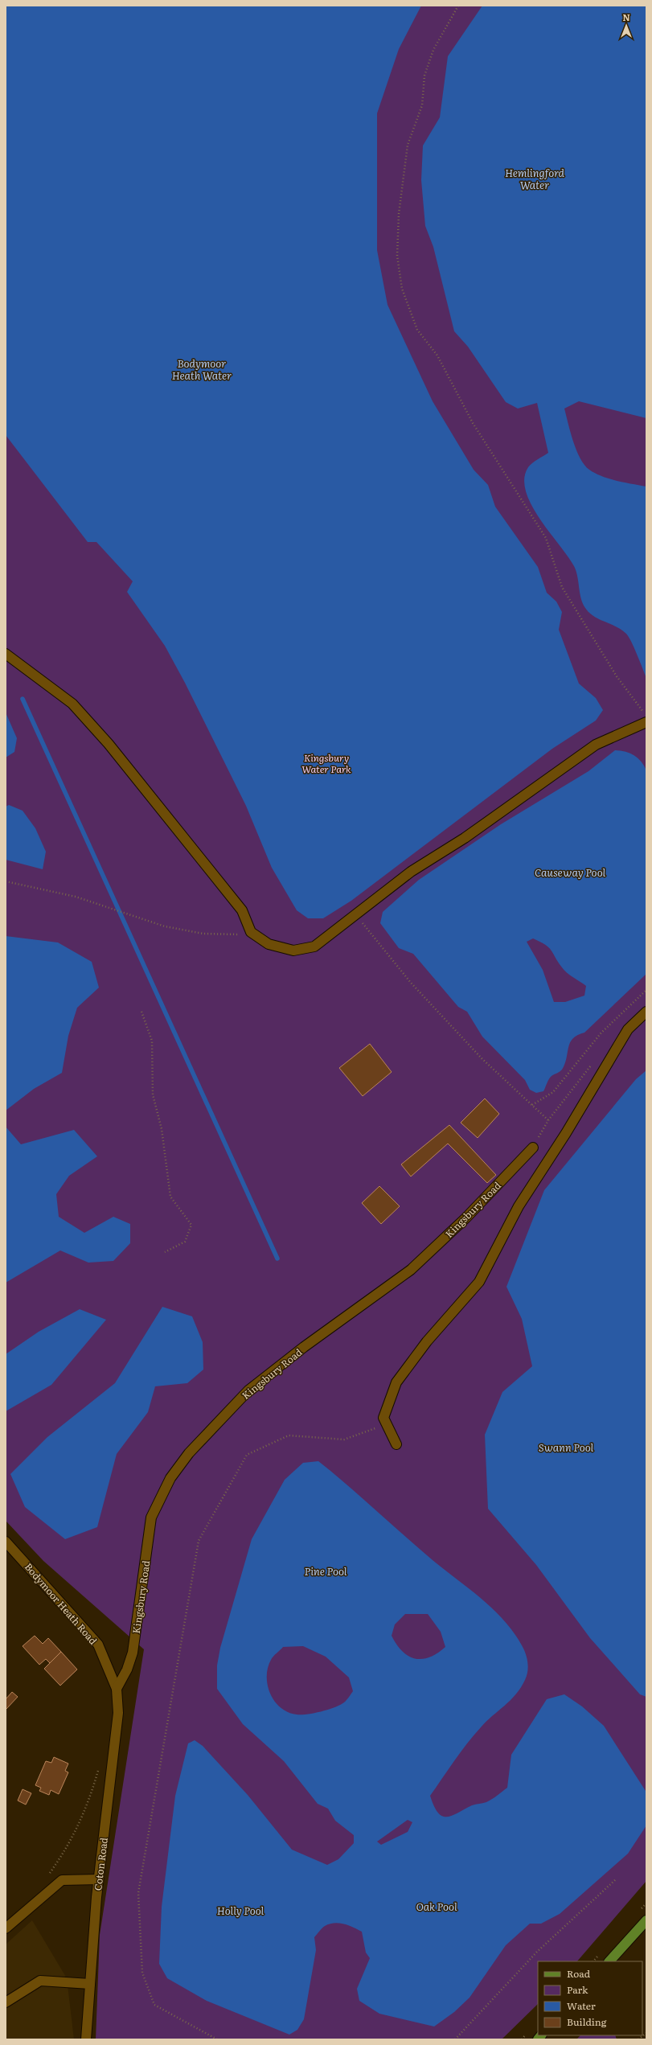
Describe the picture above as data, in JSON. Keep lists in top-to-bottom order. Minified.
{"streets":{"street":["Kingsbury Road","Bodymoor Heath Road","Coton Road"]},"crossings":[["Kingsbury Road","Bodymoor Heath Road"],["Kingsbury Road","Coton Road"],["Bodymoor Heath Road","Coton Road"]],"water":["Hemlingford Water","Bodymoor Heath Water","Causeway Pool","Swann Pool","Pine Pool","Oak Pool","Holly Pool"],"parks":["Kingsbury Water Park"],"legend":["Road","Park","Water","Building"],"north":"top"}
